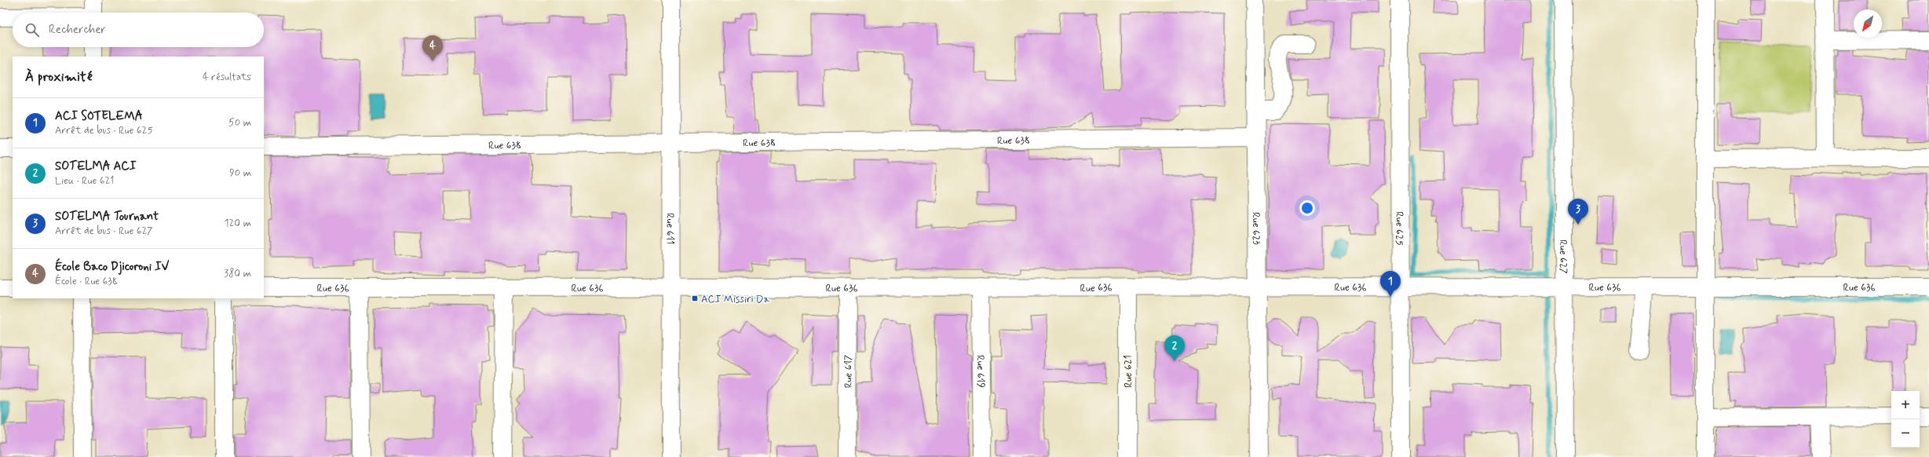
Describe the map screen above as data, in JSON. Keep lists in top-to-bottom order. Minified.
{"streets":{"street":["Rue 638","Rue 611","Rue 623","Rue 625","Rue 627","Rue 636","Rue 617","Rue 619","Rue 621"]},"crossings":[["Rue 638","Rue 611"],["Rue 638","Rue 623"],["Rue 611","Rue 636"],["Rue 623","Rue 636"],["Rue 625","Rue 636"],["Rue 627","Rue 636"],["Rue 636","Rue 617"],["Rue 636","Rue 619"],["Rue 636","Rue 621"]],"places":{"transit":["ACI Missiri Da"]},"north":"bottom left","page":{"search":"Rechercher","pins":["4","3","1","2"],"heading":["À proximité","4 résultats"],"list":[{"mark":"1","name":"ACI SOTELEMA","note":"Arrêt de bus · Rue 625","value":"50 m"},{"mark":"2","name":"SOTELMA ACI","note":"Lieu · Rue 621","value":"90 m"},{"mark":"3","name":"SOTELMA Tournant","note":"Arrêt de bus · Rue 627","value":"120 m"},{"mark":"4","name":"École Baco Djicoroni IV","note":"École · Rue 638","value":"380 m"}],"map_buttons":["+","−"]}}
